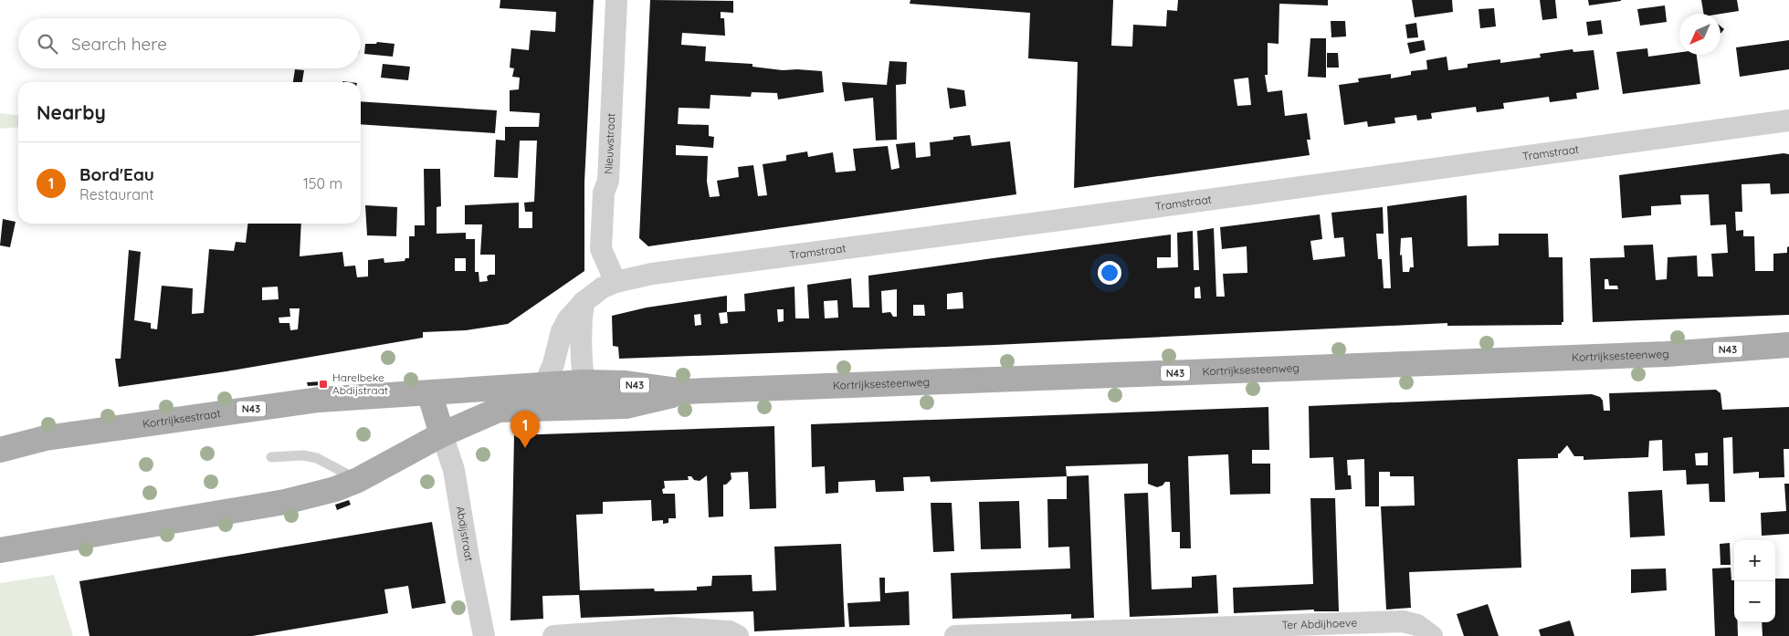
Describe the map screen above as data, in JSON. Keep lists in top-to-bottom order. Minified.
{"streets":{"main road":["N43","Kortrijksesteenweg","Kortrijksestraat"],"street":["Nieuwstraat","Tramstraat","Abdijstraat","Ter Abdijhoeve"]},"crossings":[["Nieuwstraat","Tramstraat"],["Tramstraat","Kortrijksestraat"],["N43","Kortrijksesteenweg"],["N43","Abdijstraat"],["Kortrijksesteenweg","Kortrijksestraat"],["Kortrijksesteenweg","Abdijstraat"]],"places":{"transit":["Harelbeke Abdijstraat"]},"north":"bottom left","page":{"search":"Search here","heading":"Nearby","list":[{"mark":"1","name":"Bord'Eau","note":"Restaurant","value":"150 m"}],"pins":"1","map_buttons":["+","−"]}}
